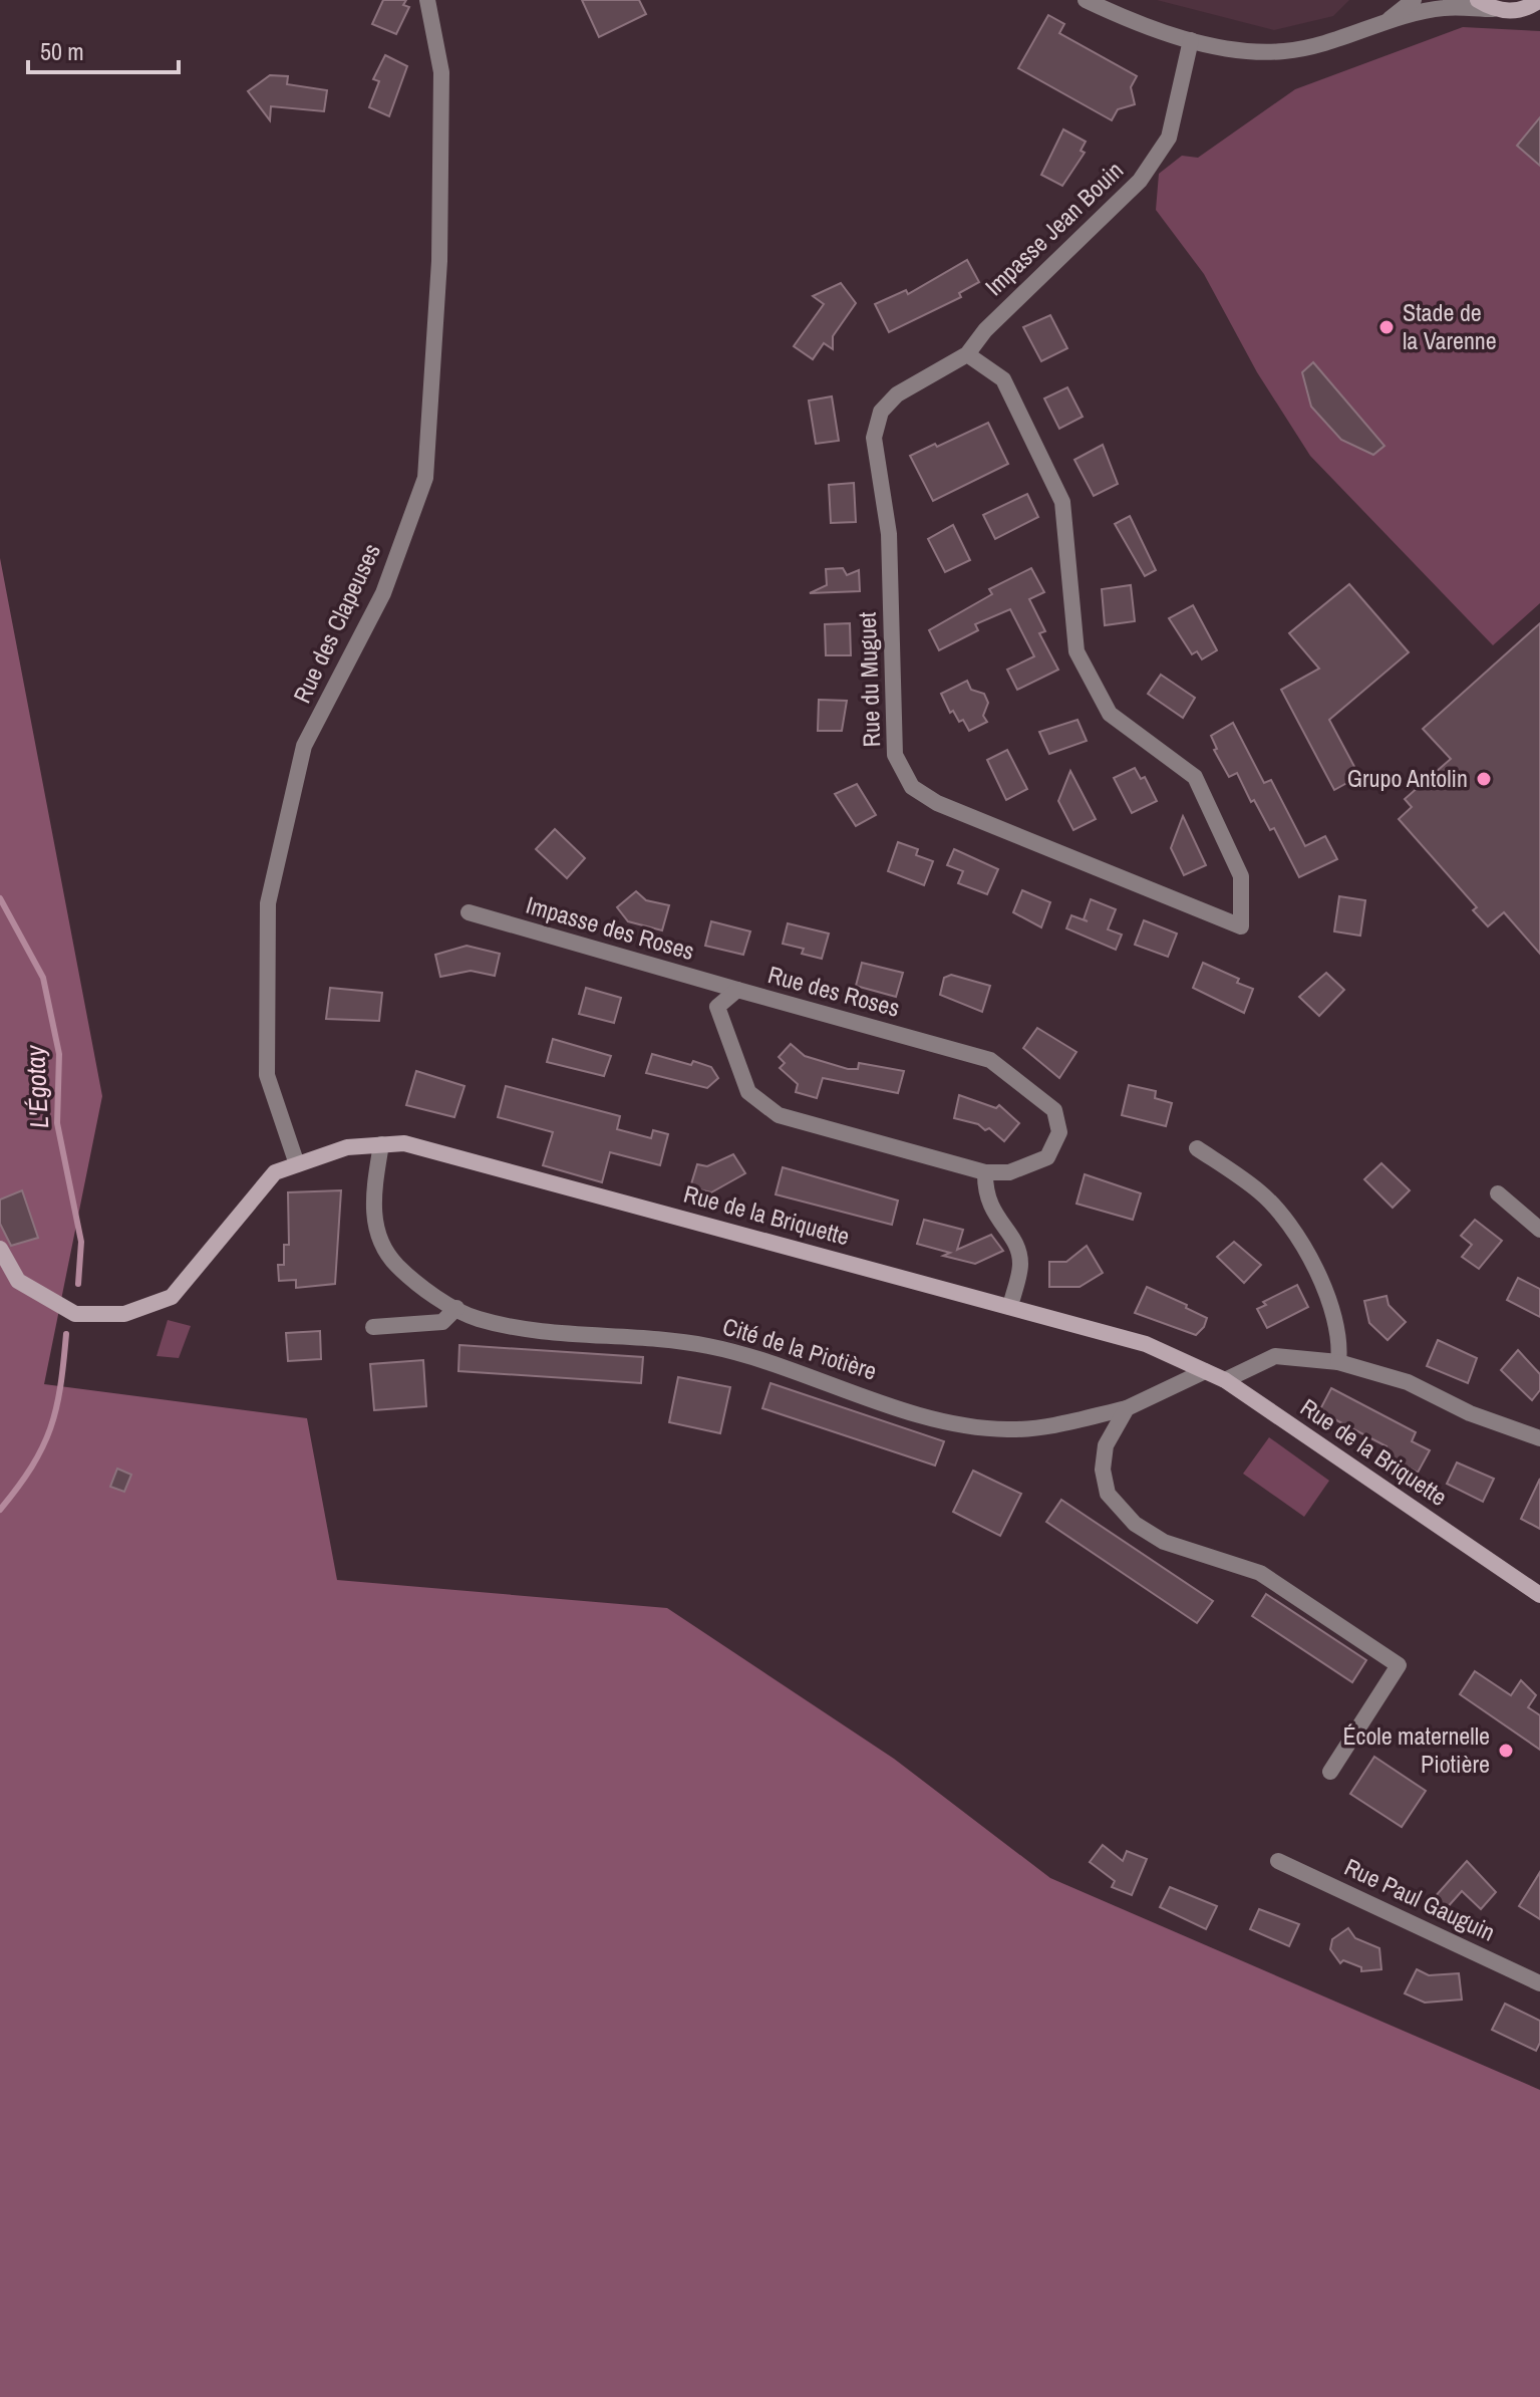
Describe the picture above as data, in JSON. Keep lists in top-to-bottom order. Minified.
{"streets":{"main road":["Rue de la Briquette"],"street":["Impasse Jean Bouin","Rue des Clapeuses","Rue du Muguet","Impasse des Roses","Rue des Roses","Cité de la Piotière","Rue Paul Gauguin"]},"crossings":[["Impasse Jean Bouin","Rue du Muguet"],["Rue des Clapeuses","Rue de la Briquette"],["Impasse des Roses","Rue des Roses"],["Rue de la Briquette","Cité de la Piotière"]],"water":["L'Égotay"],"places":["Stade de la Varenne","Grupo Antolin","École maternelle Piotière"],"scale_bar":"50 m"}
